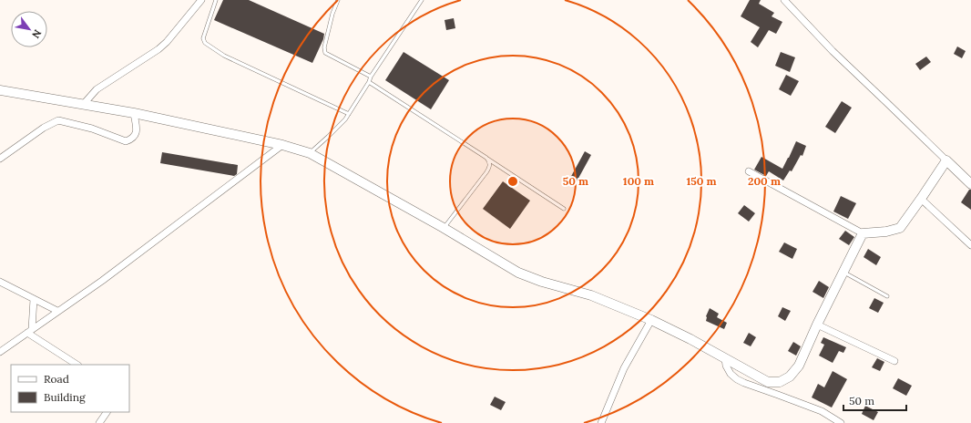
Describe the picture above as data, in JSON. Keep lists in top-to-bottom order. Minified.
{"legend":["Road","Building"],"scale_bar":"50 m","north":"bottom right","rings":["50 m","100 m","150 m","200 m"]}
